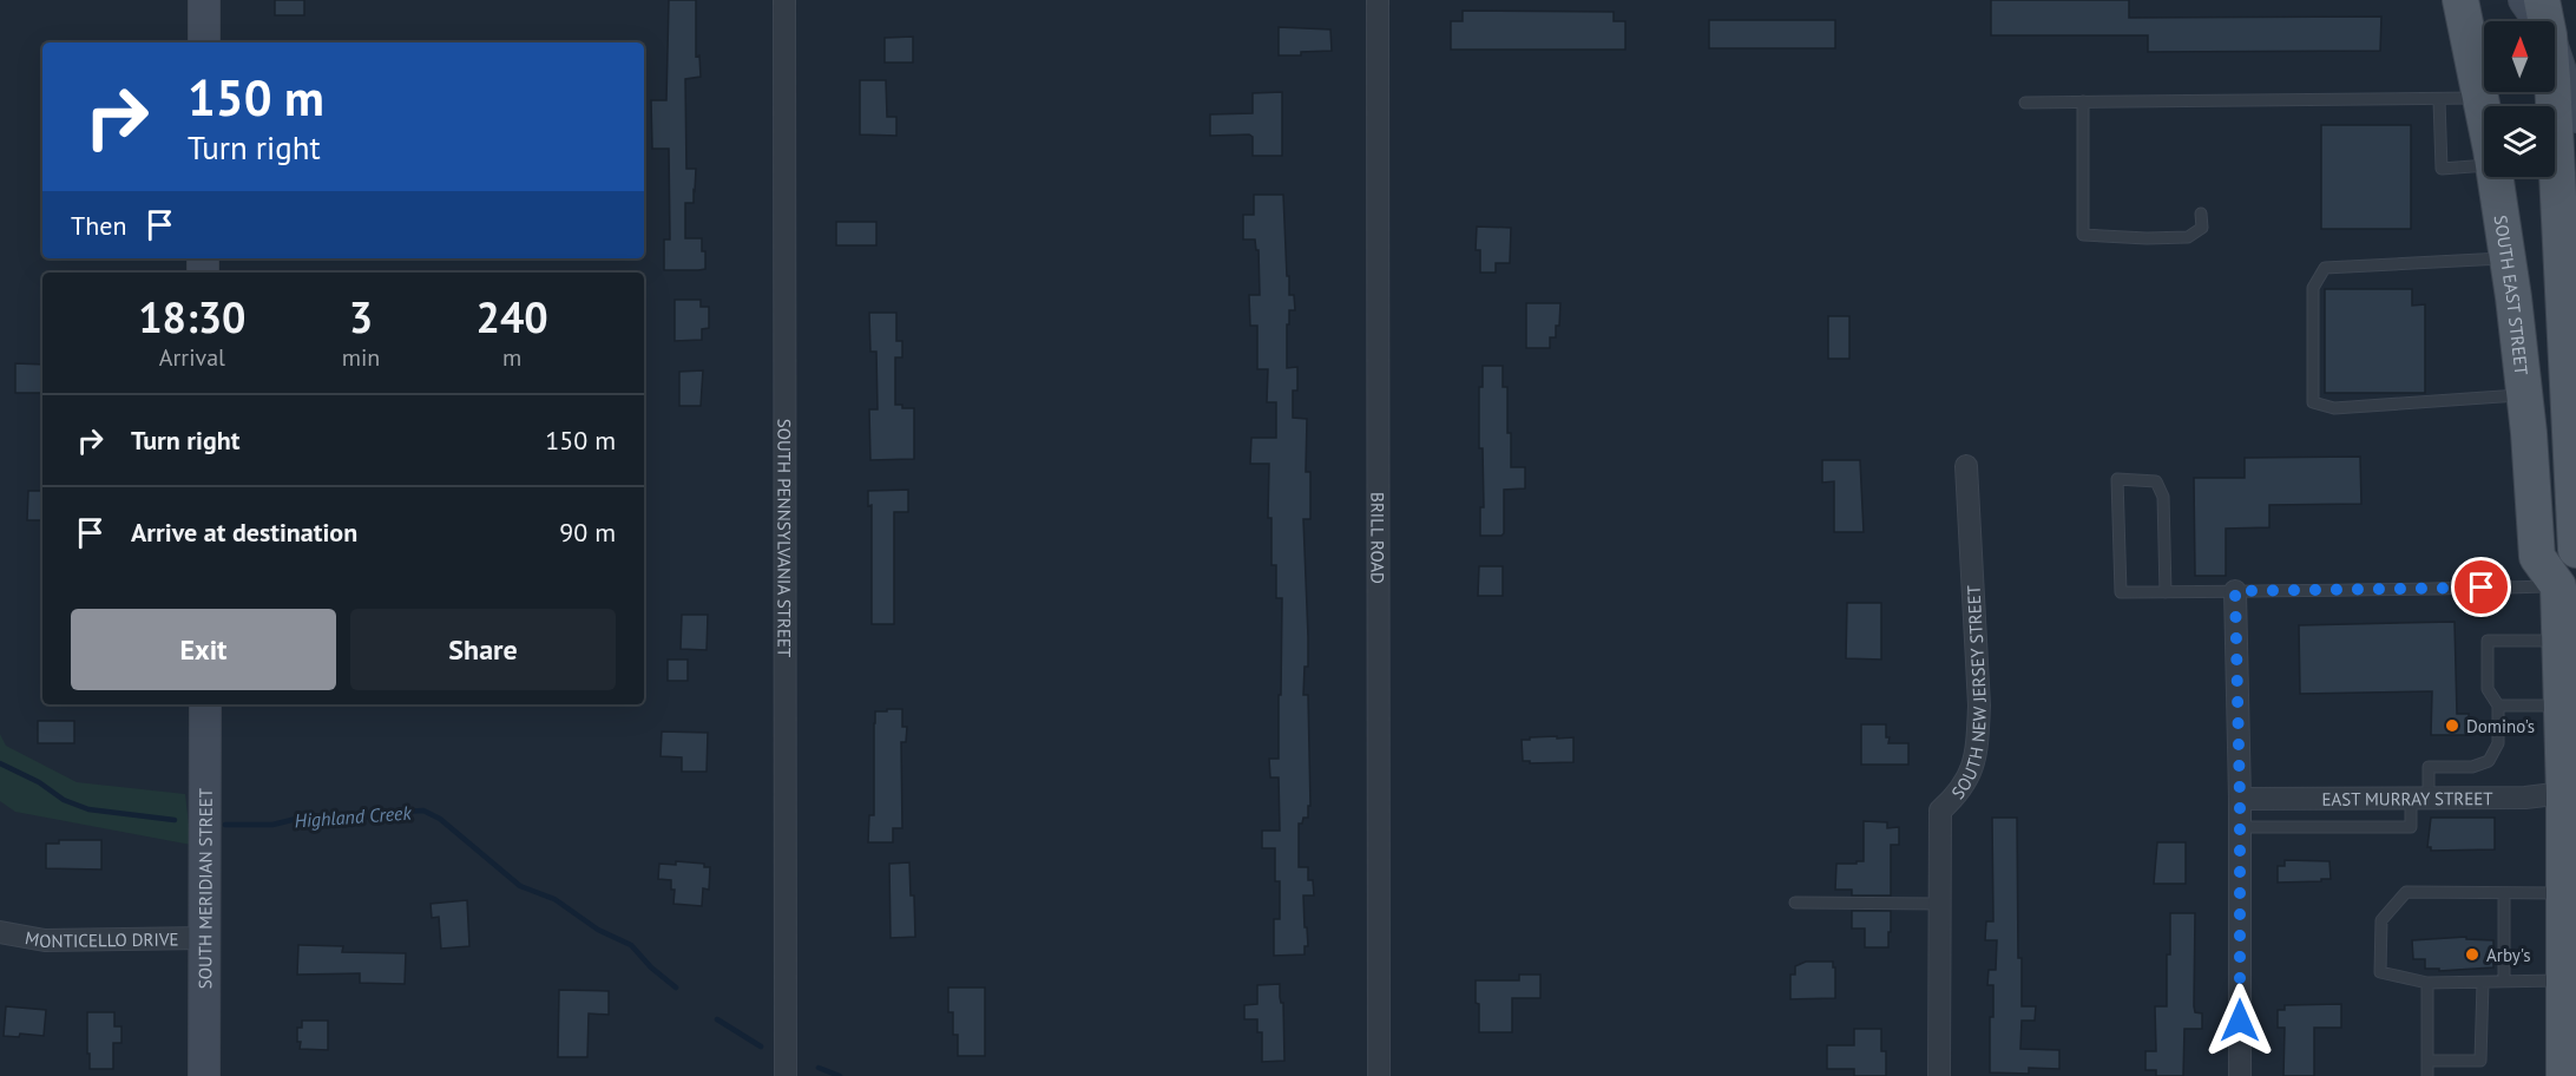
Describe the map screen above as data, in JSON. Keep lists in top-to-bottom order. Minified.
{"streets":{"main road":["SOUTH EAST STREET","SOUTH MERIDIAN STREET"],"street":["SOUTH PENNSYLVANIA STREET","BRILL ROAD","SOUTH NEW JERSEY STREET","EAST MURRAY STREET","MONTICELLO DRIVE"]},"crossings":[["SOUTH MERIDIAN STREET","MONTICELLO DRIVE"]],"water":["Highland Creek"],"places":["Domino's","Arby's"],"north":"top","page":{"turn":["150 m","Turn right"],"then":"Then","eta":["18:30","Arrival","3","min","240","m"],"list":[{"name":"Turn right","value":"150 m"},{"name":"Arrive at destination","value":"90 m"}],"buttons":["Exit","Share"]}}
